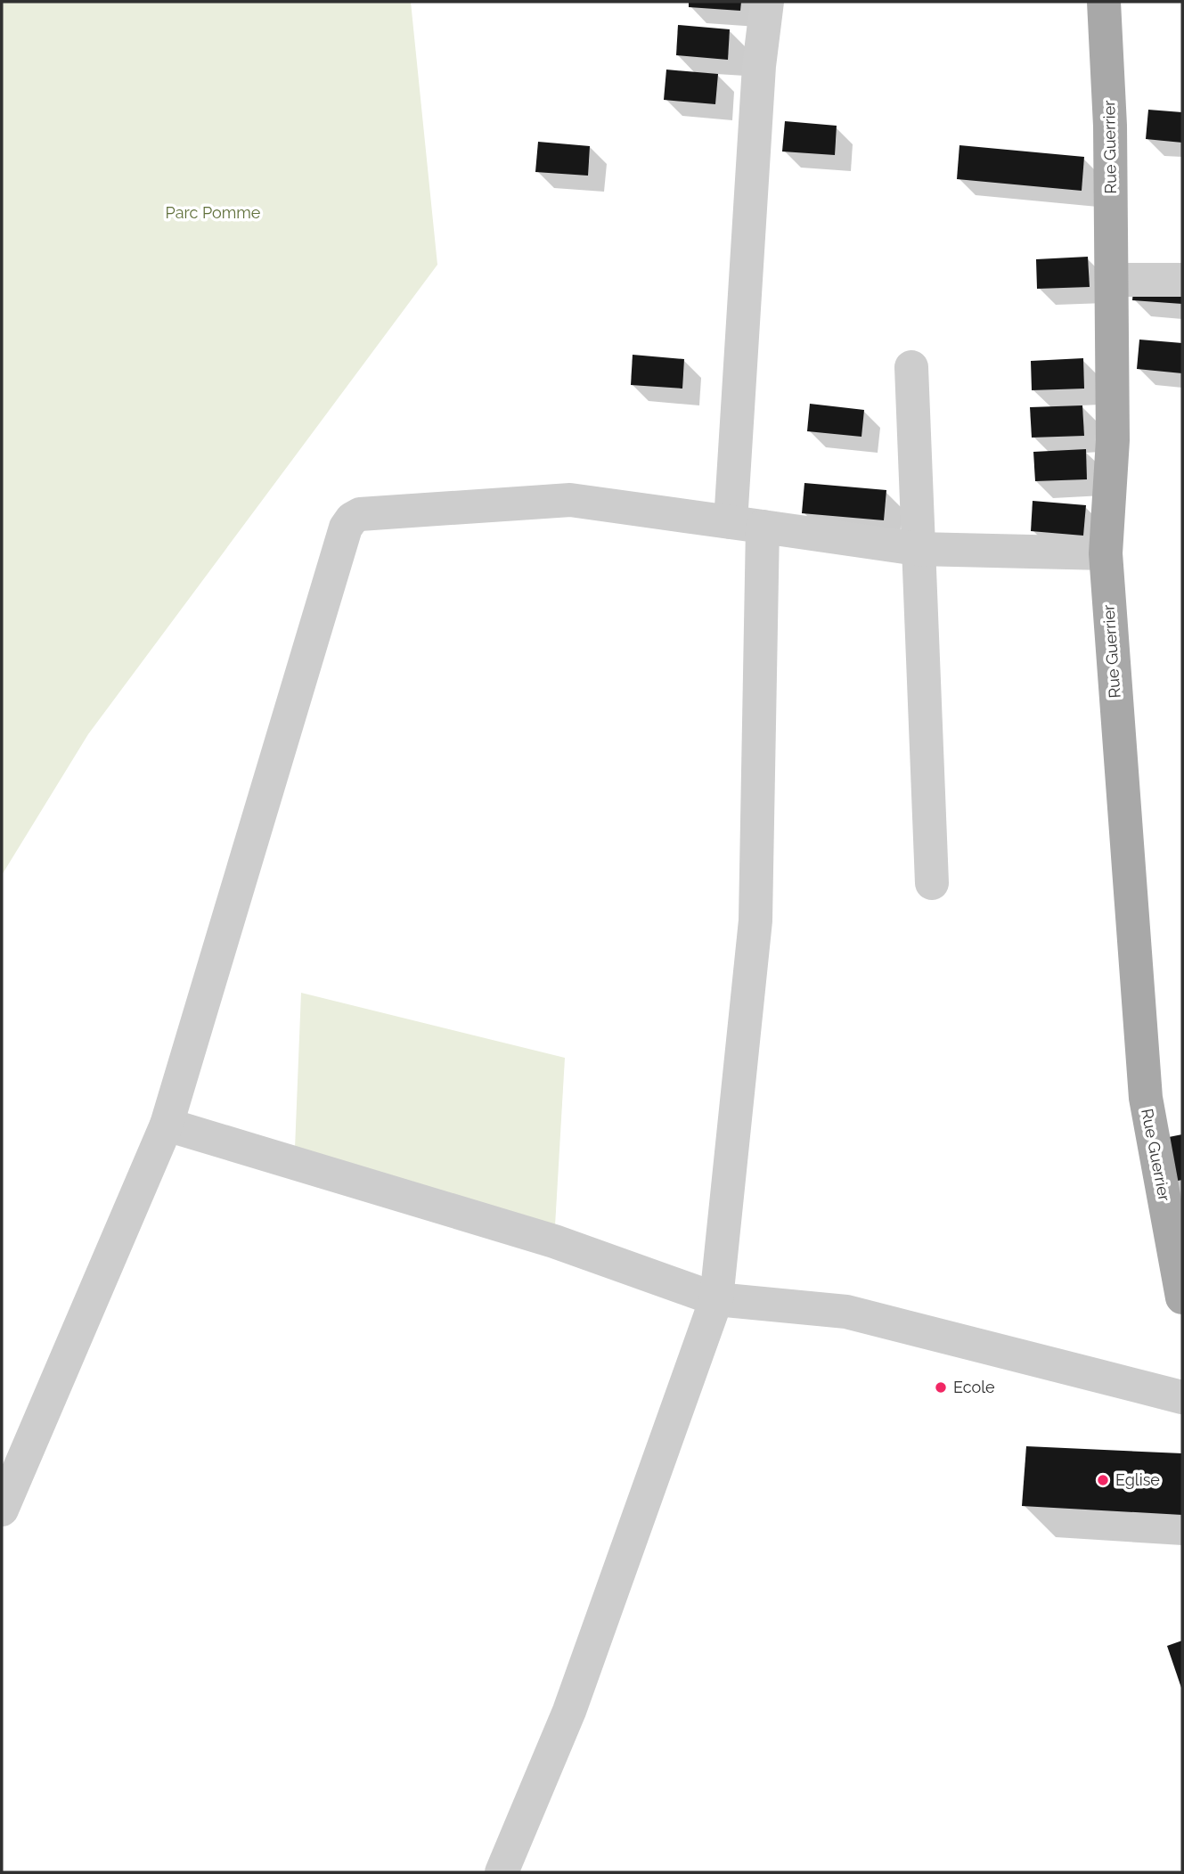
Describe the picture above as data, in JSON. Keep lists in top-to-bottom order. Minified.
{"streets":{"main road":["Rue Guerrier"]},"parks":["Parc Pomme"],"places":["Ecole","Eglise"]}
